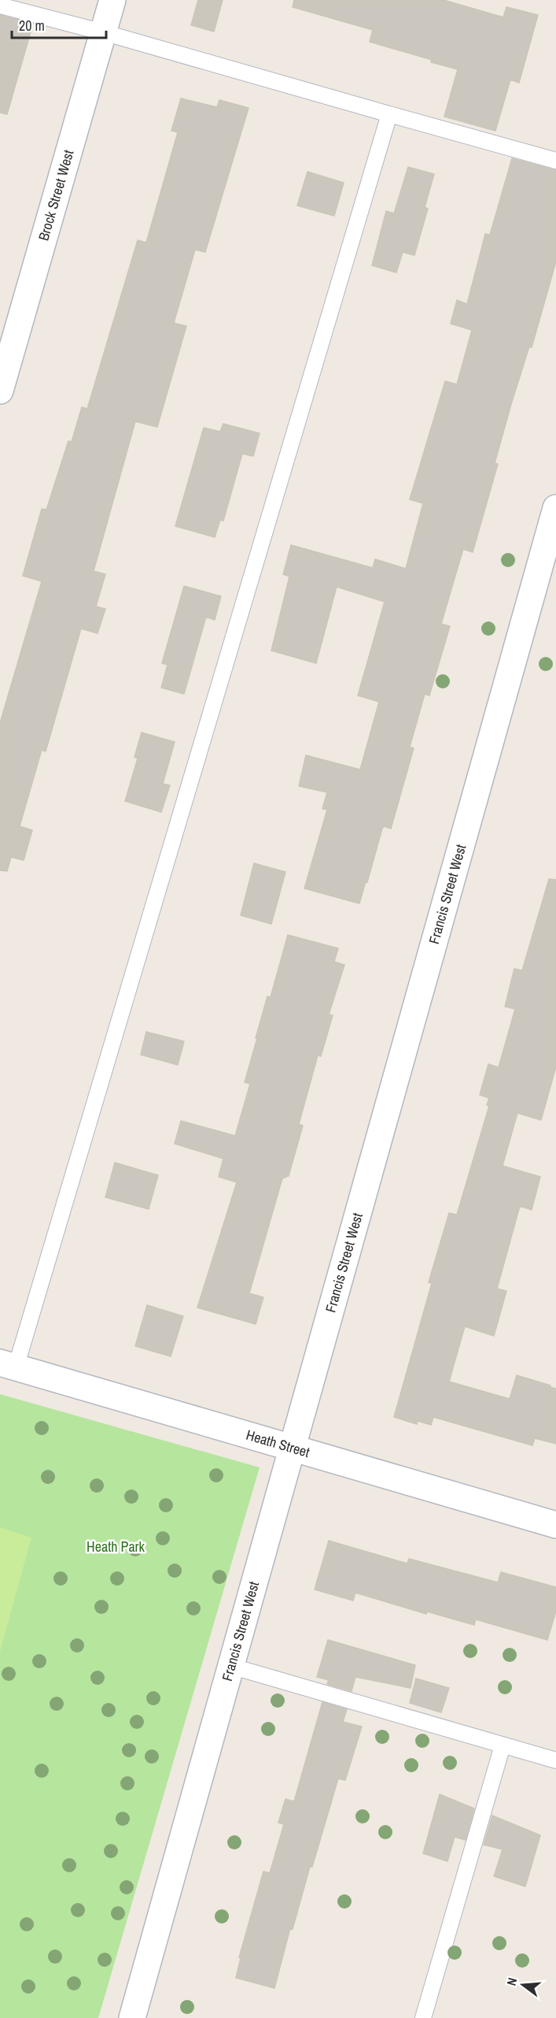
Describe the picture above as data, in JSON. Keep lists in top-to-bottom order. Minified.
{"streets":{"street":["Brock Street West","Francis Street West","Heath Street"]},"crossings":[["Francis Street West","Heath Street"]],"parks":["Heath Park"],"scale_bar":"20 m","north":"left"}
